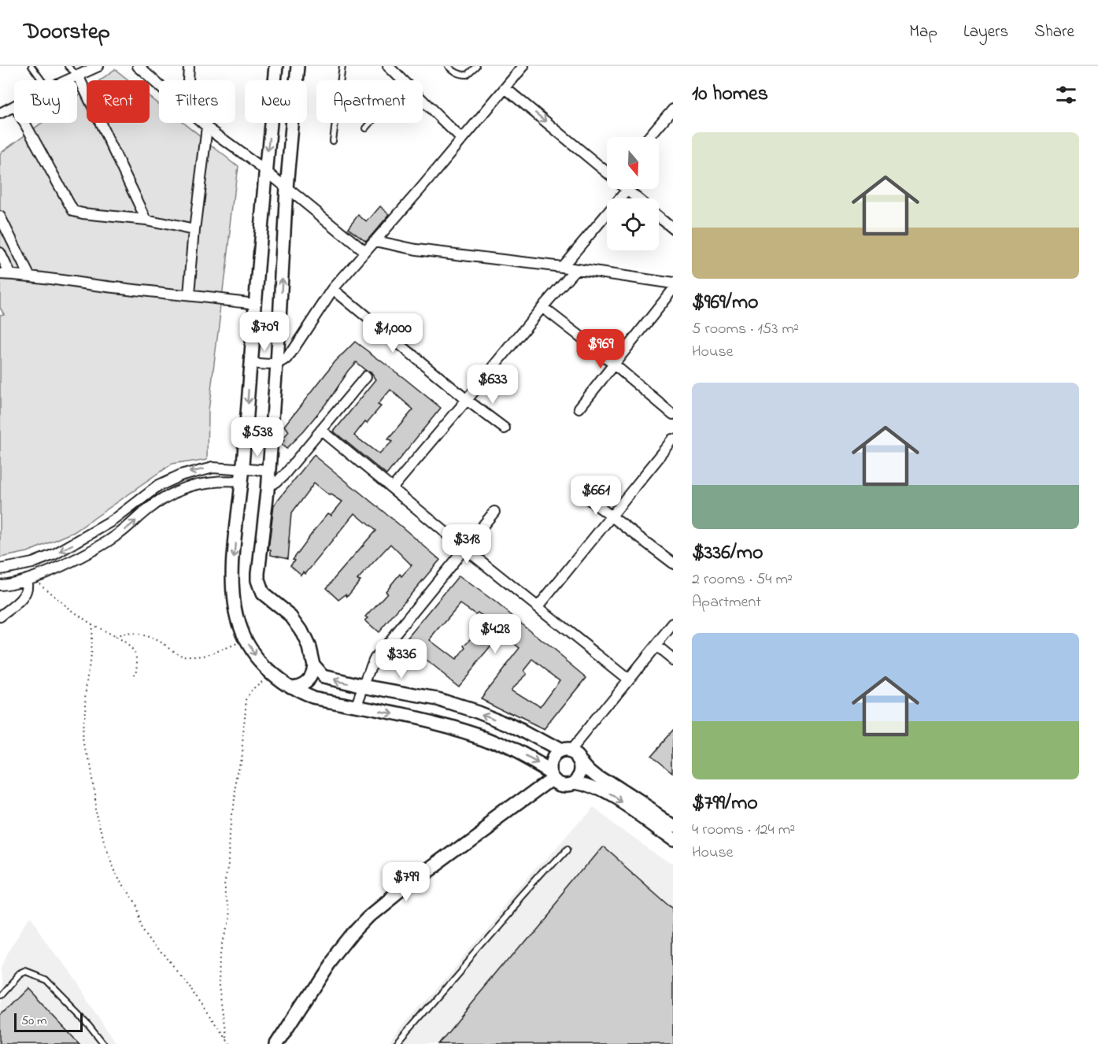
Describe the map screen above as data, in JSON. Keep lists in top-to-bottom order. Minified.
{"scale_bar":"50 m","north":"bottom","page":{"header":"Doorstep","nav":["Map","Layers","Share"],"heading":"10 homes","chip":["Buy","Rent","Filters","New","Apartment"],"list":[{"name":"$969/mo","note":"5 rooms · 153 m² · House"},{"name":"$336/mo","note":"2 rooms · 54 m² · Apartment"},{"name":"$799/mo","note":"4 rooms · 124 m² · House"}],"price":["$709","$1,000","$969","$633","$538","$661","$318","$428","$336","$799"],"scale":"50 m"}}
